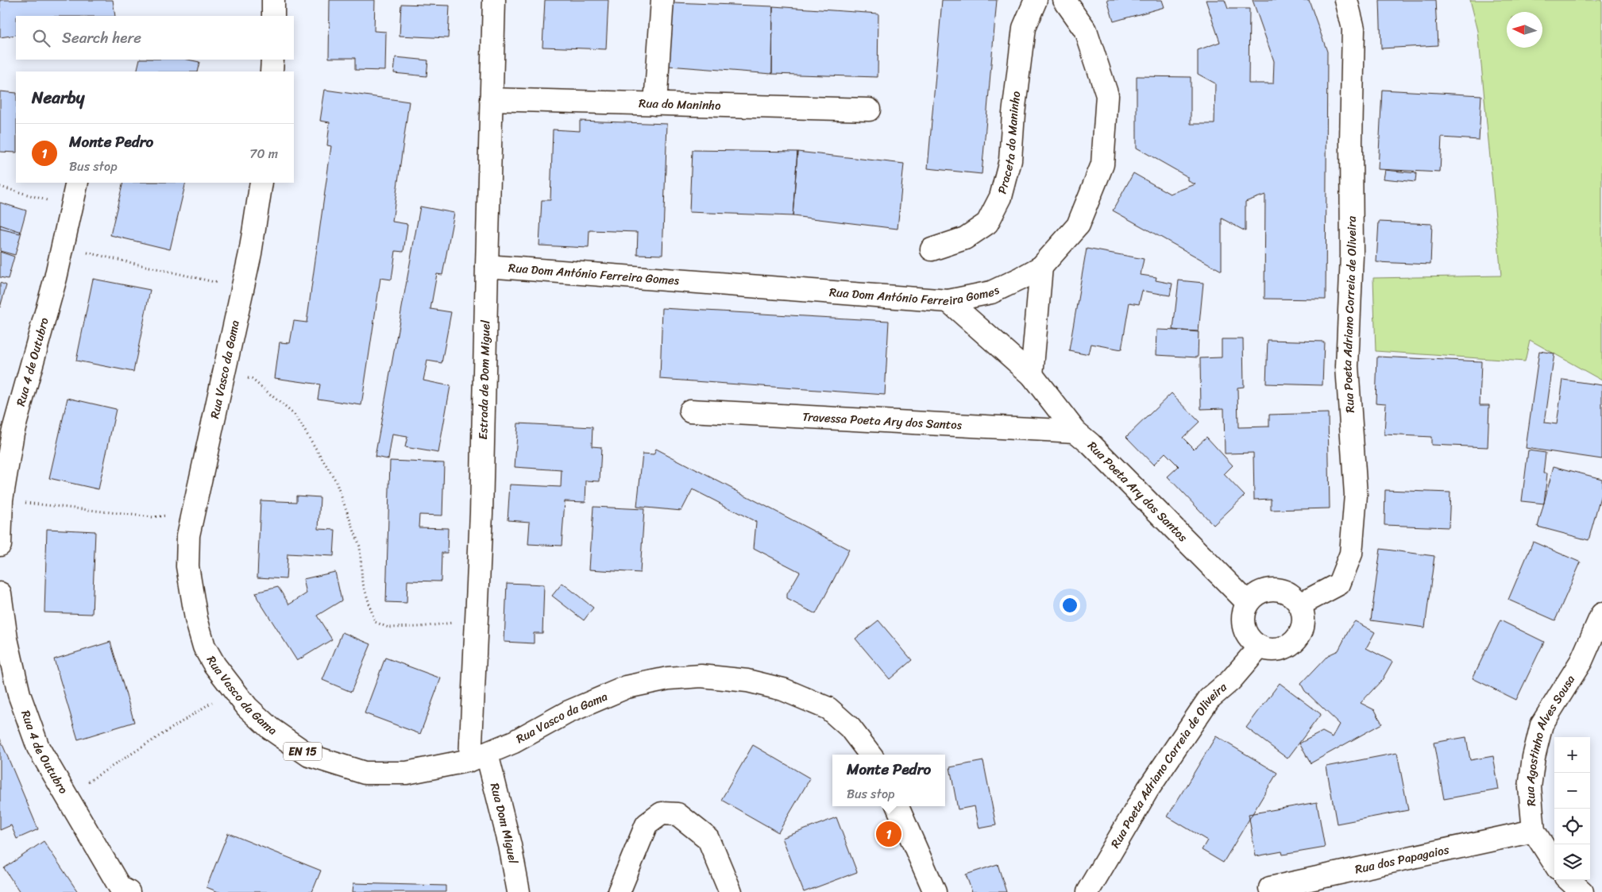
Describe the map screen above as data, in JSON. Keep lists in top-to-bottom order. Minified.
{"streets":{"street":["Rua do Maninho","Praceta do Maninho","Rua Dom António Ferreira Gomes","Rua Poeta Adriano Correia de Oliveira","Rua 4 de Outubro","Rua Vasco da Gama","Estrada de Dom Miguel","Travessa Poeta Ary dos Santos","Rua Poeta Ary dos Santos","Rua Agostinho Alves Sousa","EN 15","Rua Dom Miguel","Rua dos Papagaios"]},"crossings":[["Rua do Maninho","Estrada de Dom Miguel"],["Rua Dom António Ferreira Gomes","Estrada de Dom Miguel"],["Rua Dom António Ferreira Gomes","Rua Poeta Ary dos Santos"],["Rua Poeta Adriano Correia de Oliveira","Rua Poeta Ary dos Santos"],["Rua Vasco da Gama","Estrada de Dom Miguel"],["Rua Vasco da Gama","Rua Dom Miguel"],["Estrada de Dom Miguel","Rua Dom Miguel"],["Travessa Poeta Ary dos Santos","Rua Poeta Ary dos Santos"],["Rua Agostinho Alves Sousa","Rua dos Papagaios"]],"north":"left","page":{"search":"Search here","heading":"Nearby","list":[{"mark":"1","name":"Monte Pedro","note":"Bus stop","value":"70 m"}],"map_buttons":["+","−"],"popup":["Monte Pedro","Bus stop"],"pins":"1"}}
